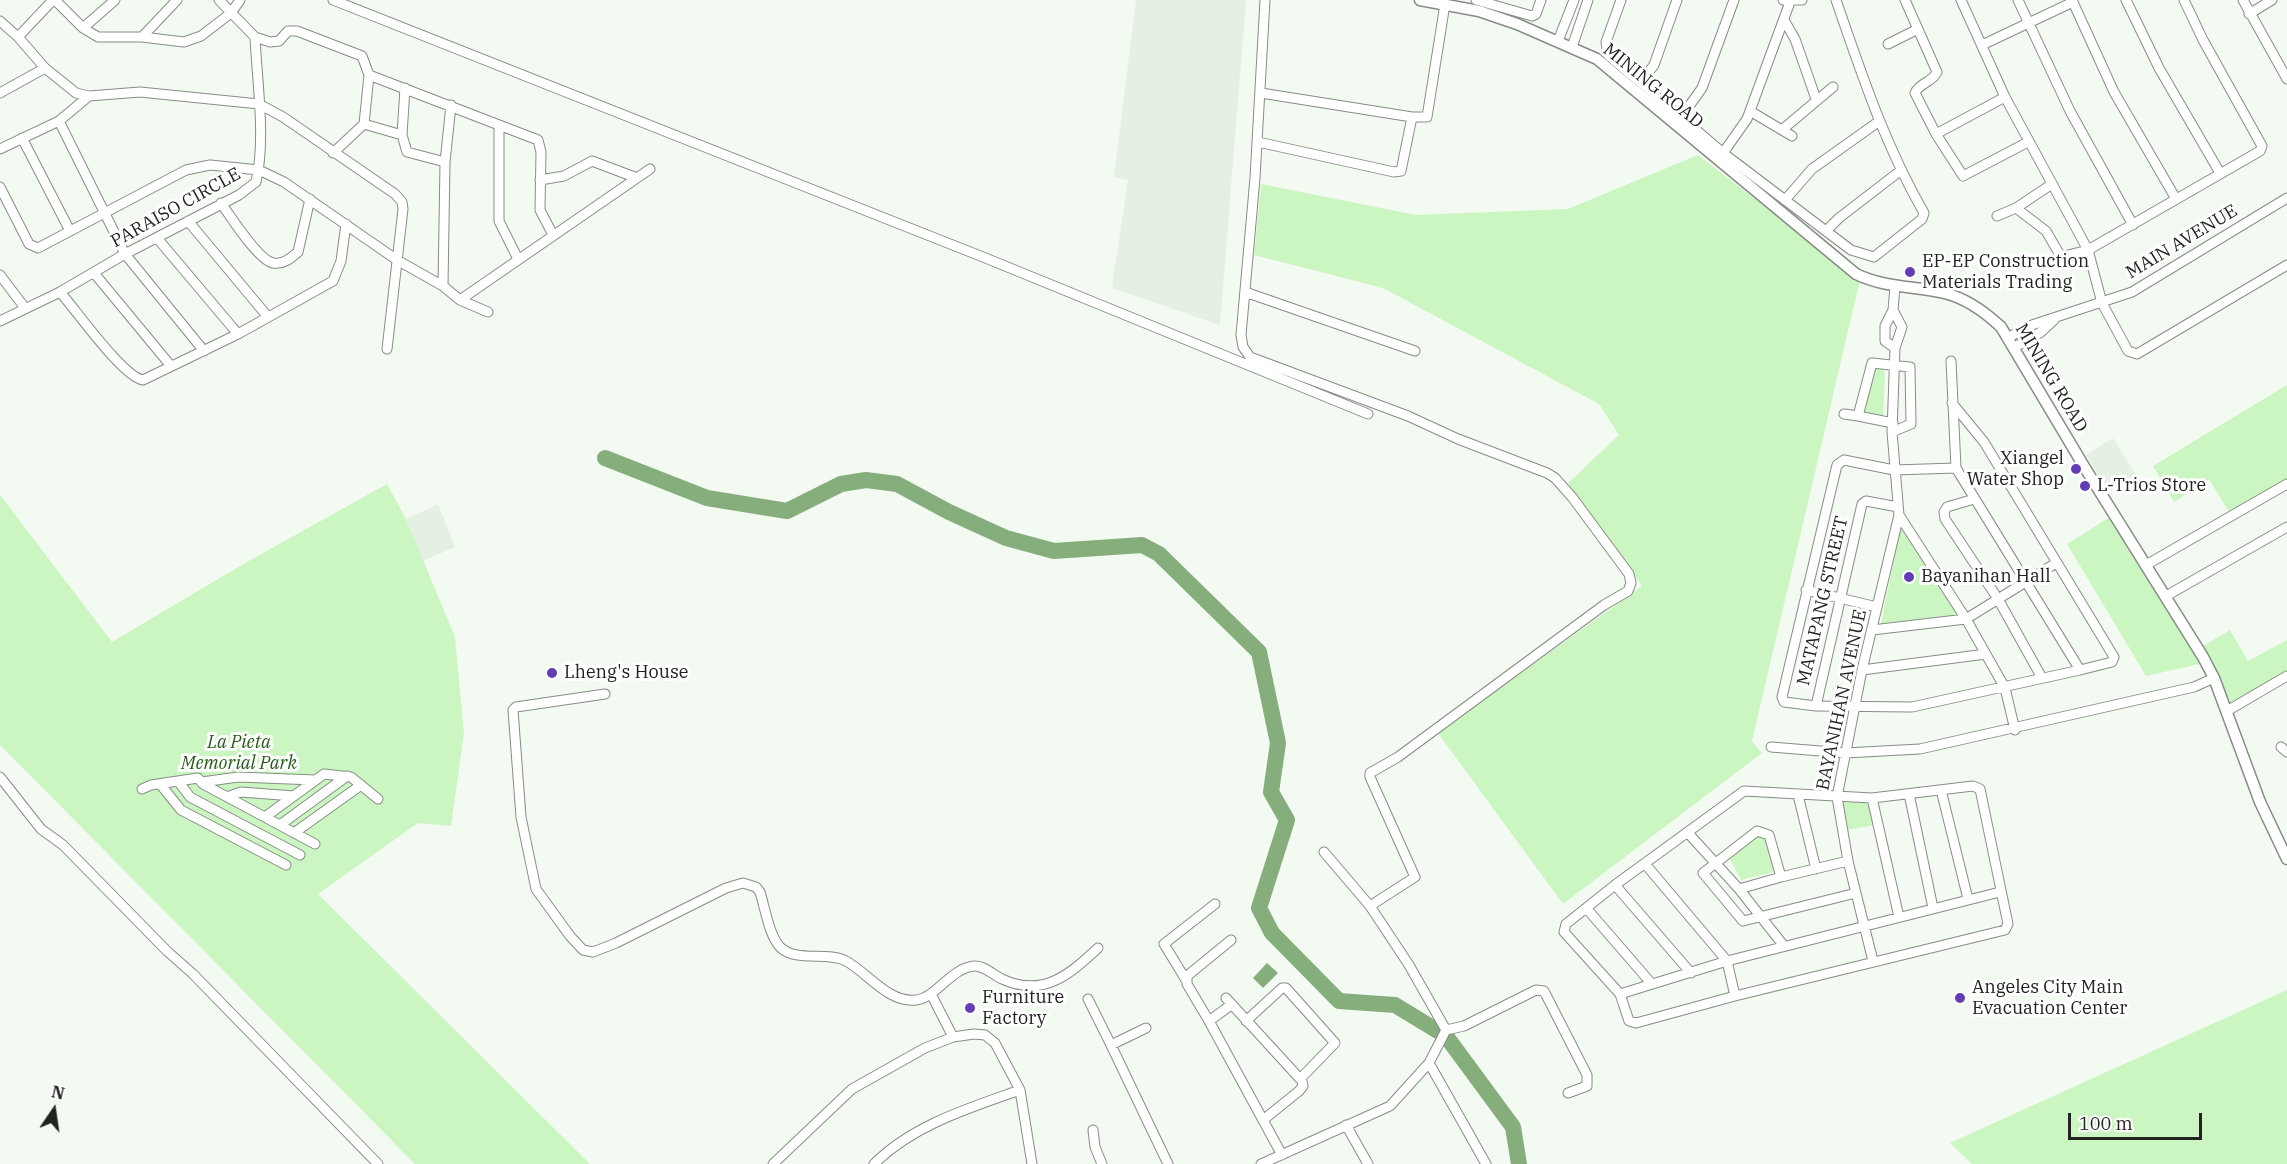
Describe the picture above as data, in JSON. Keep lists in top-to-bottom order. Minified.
{"streets":{"street":["MINING ROAD","PARAISO CIRCLE","MAIN AVENUE","MATAPANG STREET","BAYANIHAN AVENUE"]},"crossings":[["MINING ROAD","MAIN AVENUE"],["MATAPANG STREET","BAYANIHAN AVENUE"]],"parks":["La Pieta Memorial Park"],"places":["EP-EP Construction Materials Trading","Xiangel Water Shop","L-Trios Store","Bayanihan Hall","Lheng's House","Angeles City Main Evacuation Center","Furniture Factory"],"scale_bar":"100 m","north":"top"}
